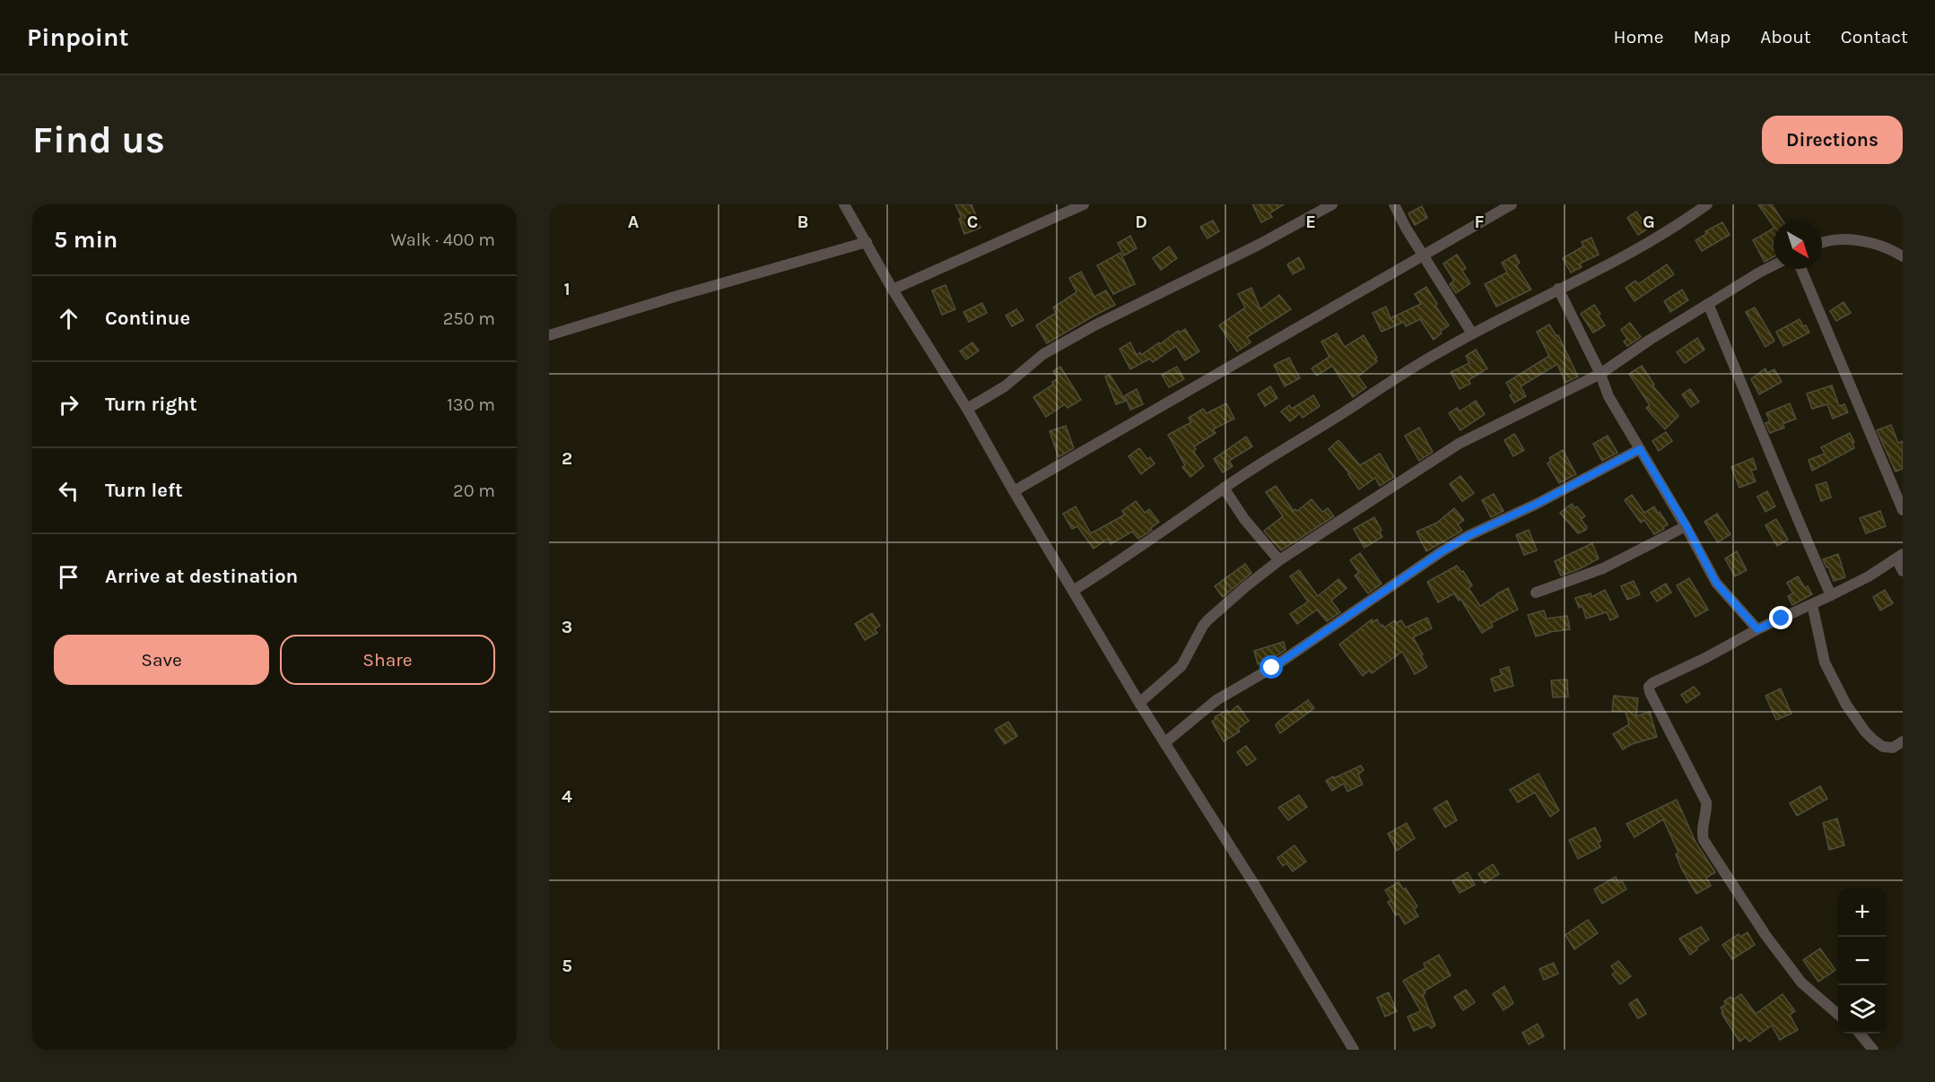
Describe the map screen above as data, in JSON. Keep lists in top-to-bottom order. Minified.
{"north":"bottom right","page":{"header":"Pinpoint","nav":["Home","Map","About","Contact"],"buttons":["Directions",["Save","Share"]],"title":"Find us","heading":["5 min","Walk · 400 m"],"list":[["Continue","250 m"],["Turn right","130 m"],["Turn left","20 m"],"Arrive at destination"],"map_buttons":["+","−"]},"grid":{"columns":["A","B","C","D","E","F","G"],"rows":["1","2","3","4","5"]}}
